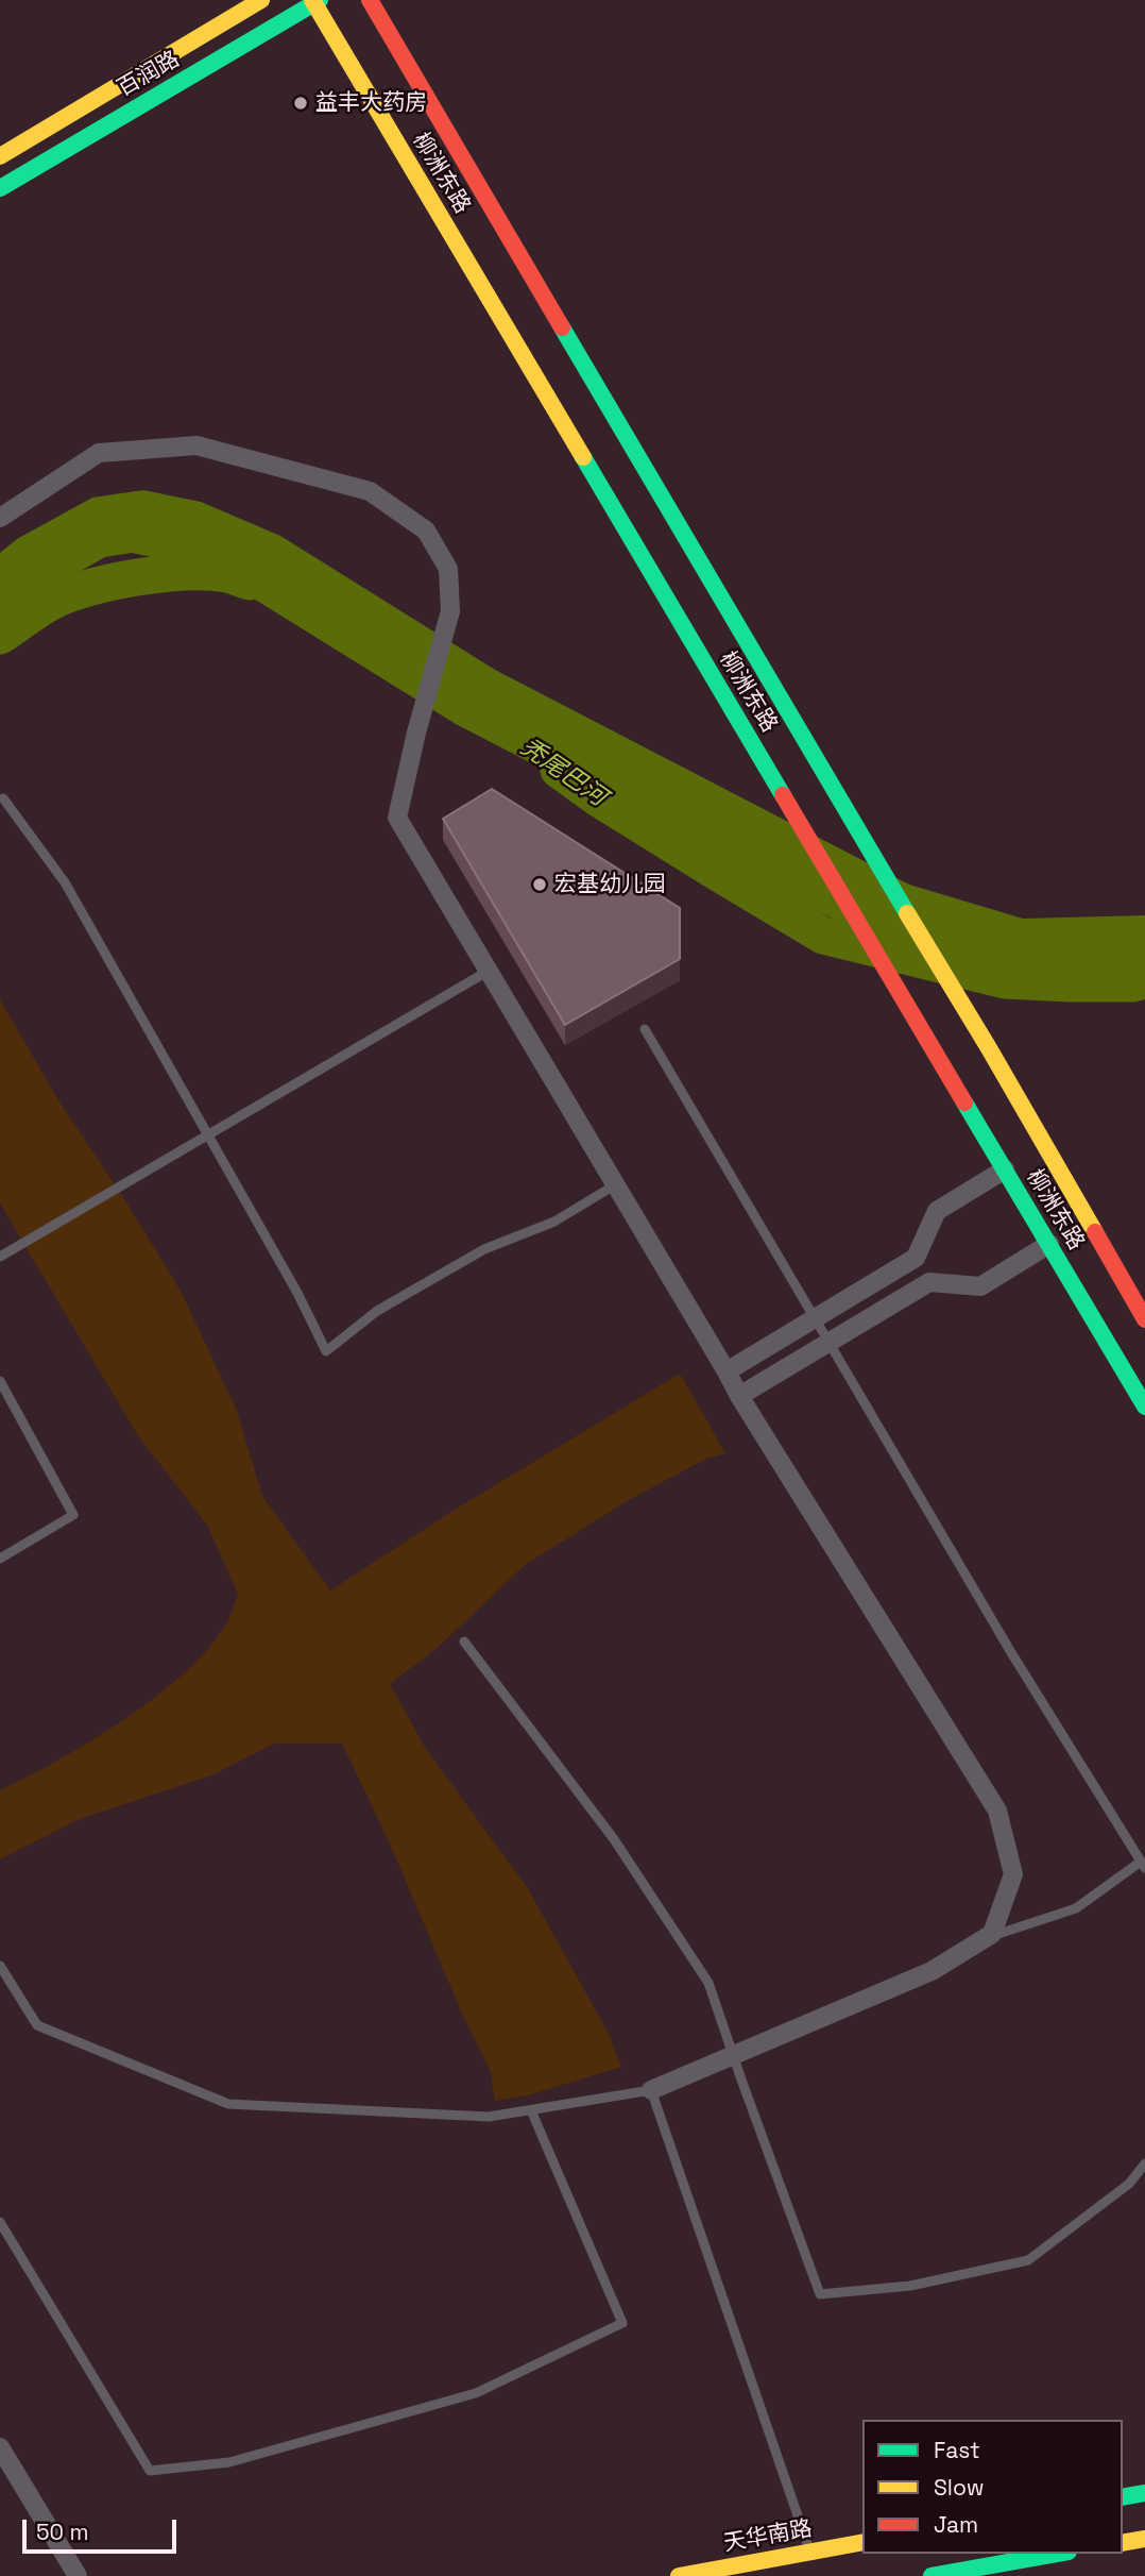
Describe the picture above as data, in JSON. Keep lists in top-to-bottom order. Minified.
{"streets":{"main road":["百润路","柳洲东路","天华南路"]},"crossings":[["百润路","柳洲东路"]],"water":["秃尾巴河"],"places":["益丰大药房","宏基幼儿园"],"legend":["Fast","Slow","Jam"],"scale_bar":"50 m"}
